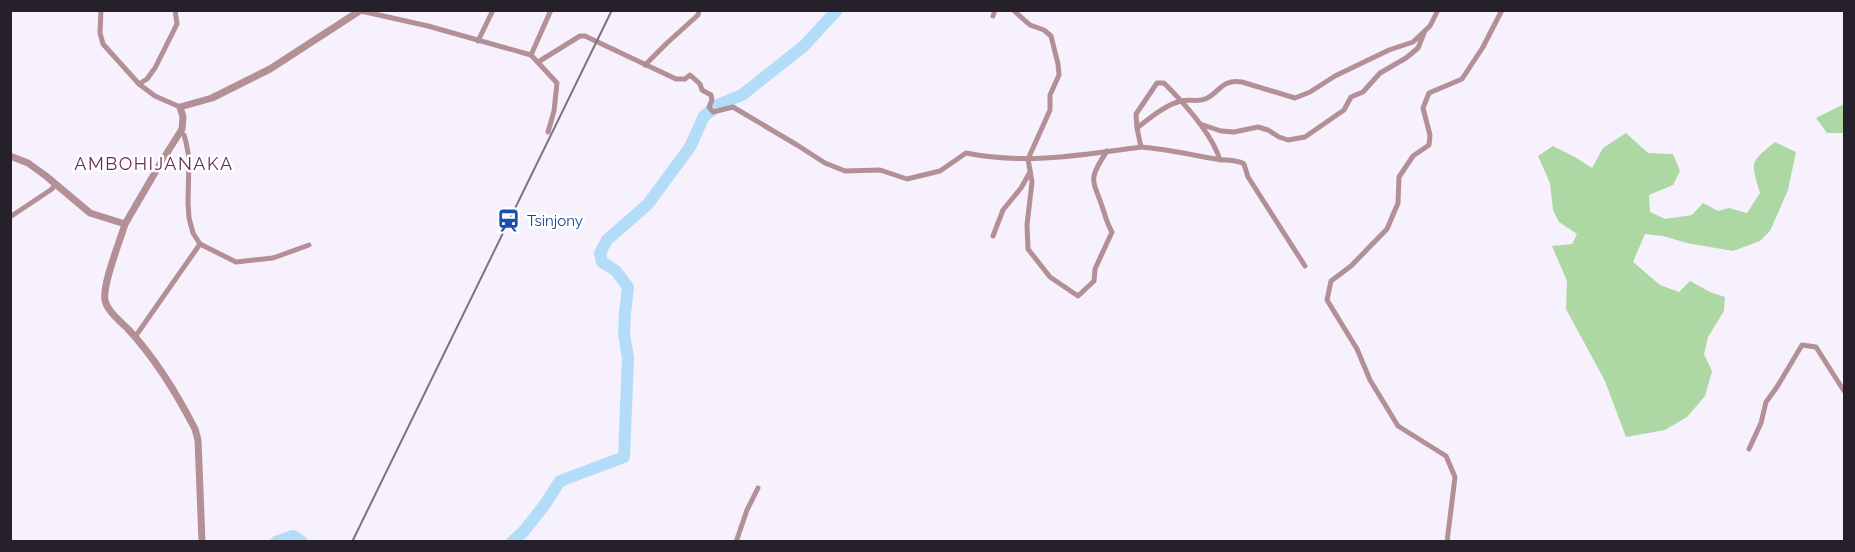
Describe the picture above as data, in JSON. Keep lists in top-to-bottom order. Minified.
{"districts":["AMBOHIJANAKA"],"places":{"station":["Tsinjony"]}}
